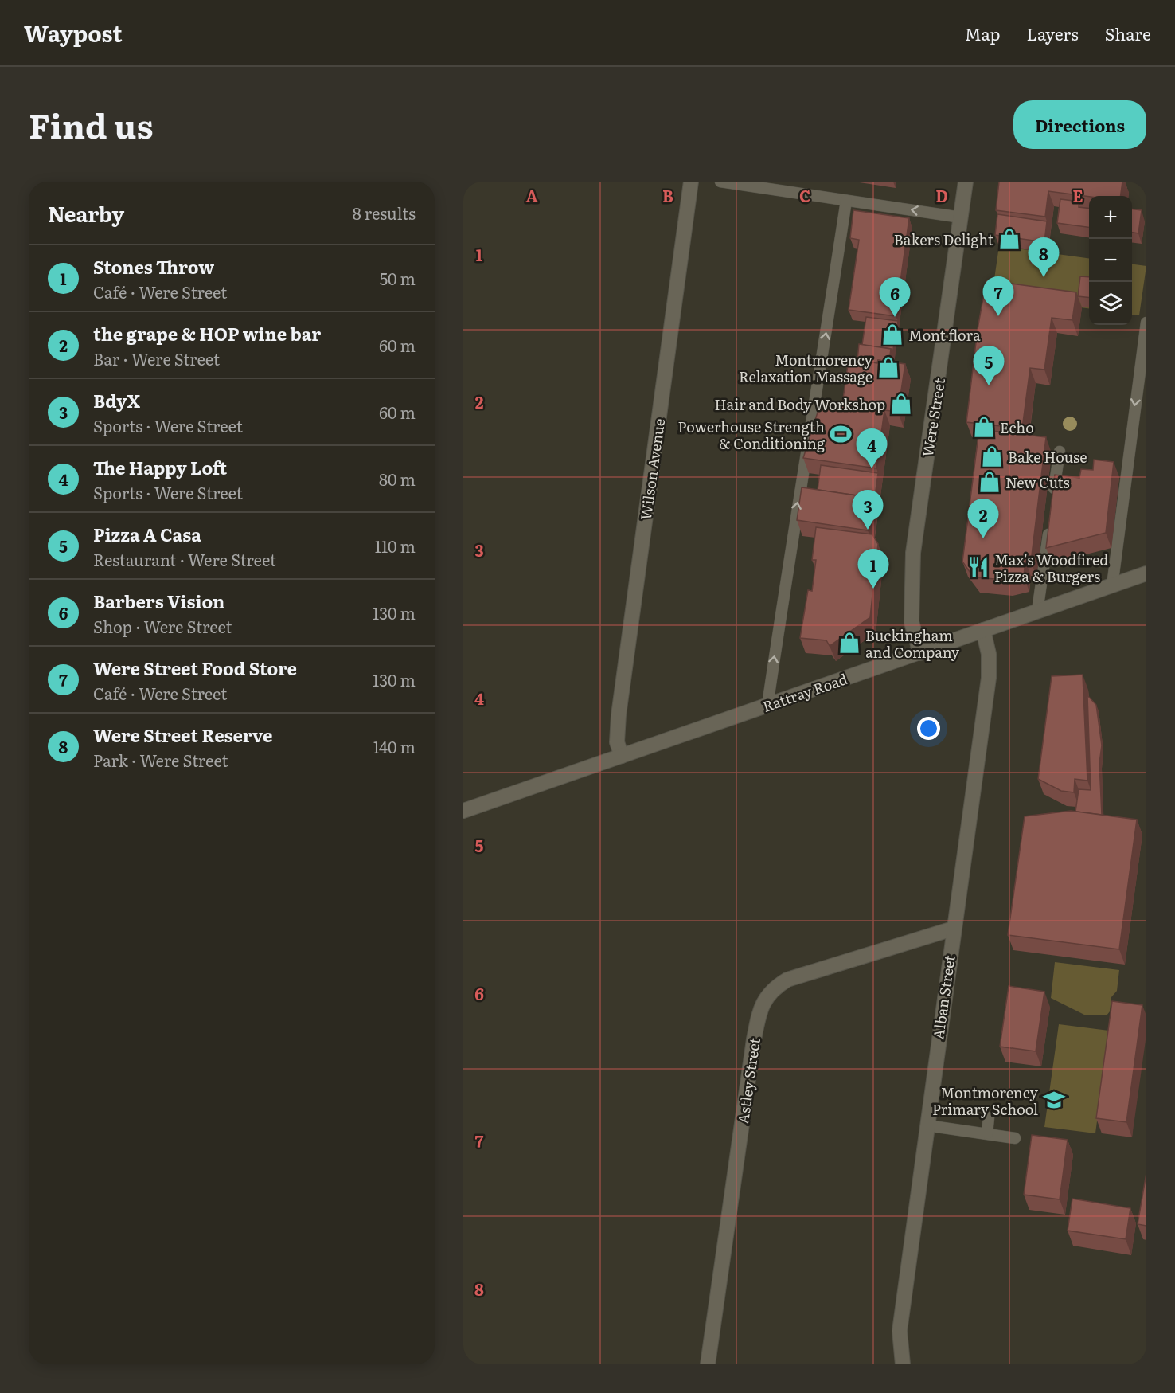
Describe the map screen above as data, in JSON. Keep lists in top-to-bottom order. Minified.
{"streets":{"street":["Were Street","Wilson Avenue","Rattray Road","Alban Street","Astley Street"]},"crossings":[["Were Street","Rattray Road"],["Wilson Avenue","Rattray Road"],["Rattray Road","Alban Street"],["Alban Street","Astley Street"]],"places":{"shop":["Bakers Delight","Mont flora","Montmorency Relaxation Massage","Hair and Body Workshop","Echo","Bake House","New Cuts","Buckingham and Company"],"sports":["Powerhouse Strength & Conditioning"],"restaurant":["Max's Woodfired Pizza & Burgers"],"school or university":["Montmorency Primary School"]},"page":{"header":"Waypost","nav":["Map","Layers","Share"],"title":"Find us","buttons":"Directions","heading":["Nearby","8 results"],"map_buttons":["+","−"],"pins":["8","7","6","5","4","3","2","1"],"list":[{"mark":"1","name":"Stones Throw","note":"Café · Were Street","value":"50 m"},{"mark":"2","name":"the grape & HOP wine bar","note":"Bar · Were Street","value":"60 m"},{"mark":"3","name":"BdyX","note":"Sports · Were Street","value":"60 m"},{"mark":"4","name":"The Happy Loft","note":"Sports · Were Street","value":"80 m"},{"mark":"5","name":"Pizza A Casa","note":"Restaurant · Were Street","value":"110 m"},{"mark":"6","name":"Barbers Vision","note":"Shop · Were Street","value":"130 m"},{"mark":"7","name":"Were Street Food Store","note":"Café · Were Street","value":"130 m"},{"mark":"8","name":"Were Street Reserve","note":"Park · Were Street","value":"140 m"}]},"grid":{"columns":["A","B","C","D","E"],"rows":["1","2","3","4","5","6","7","8"]}}
